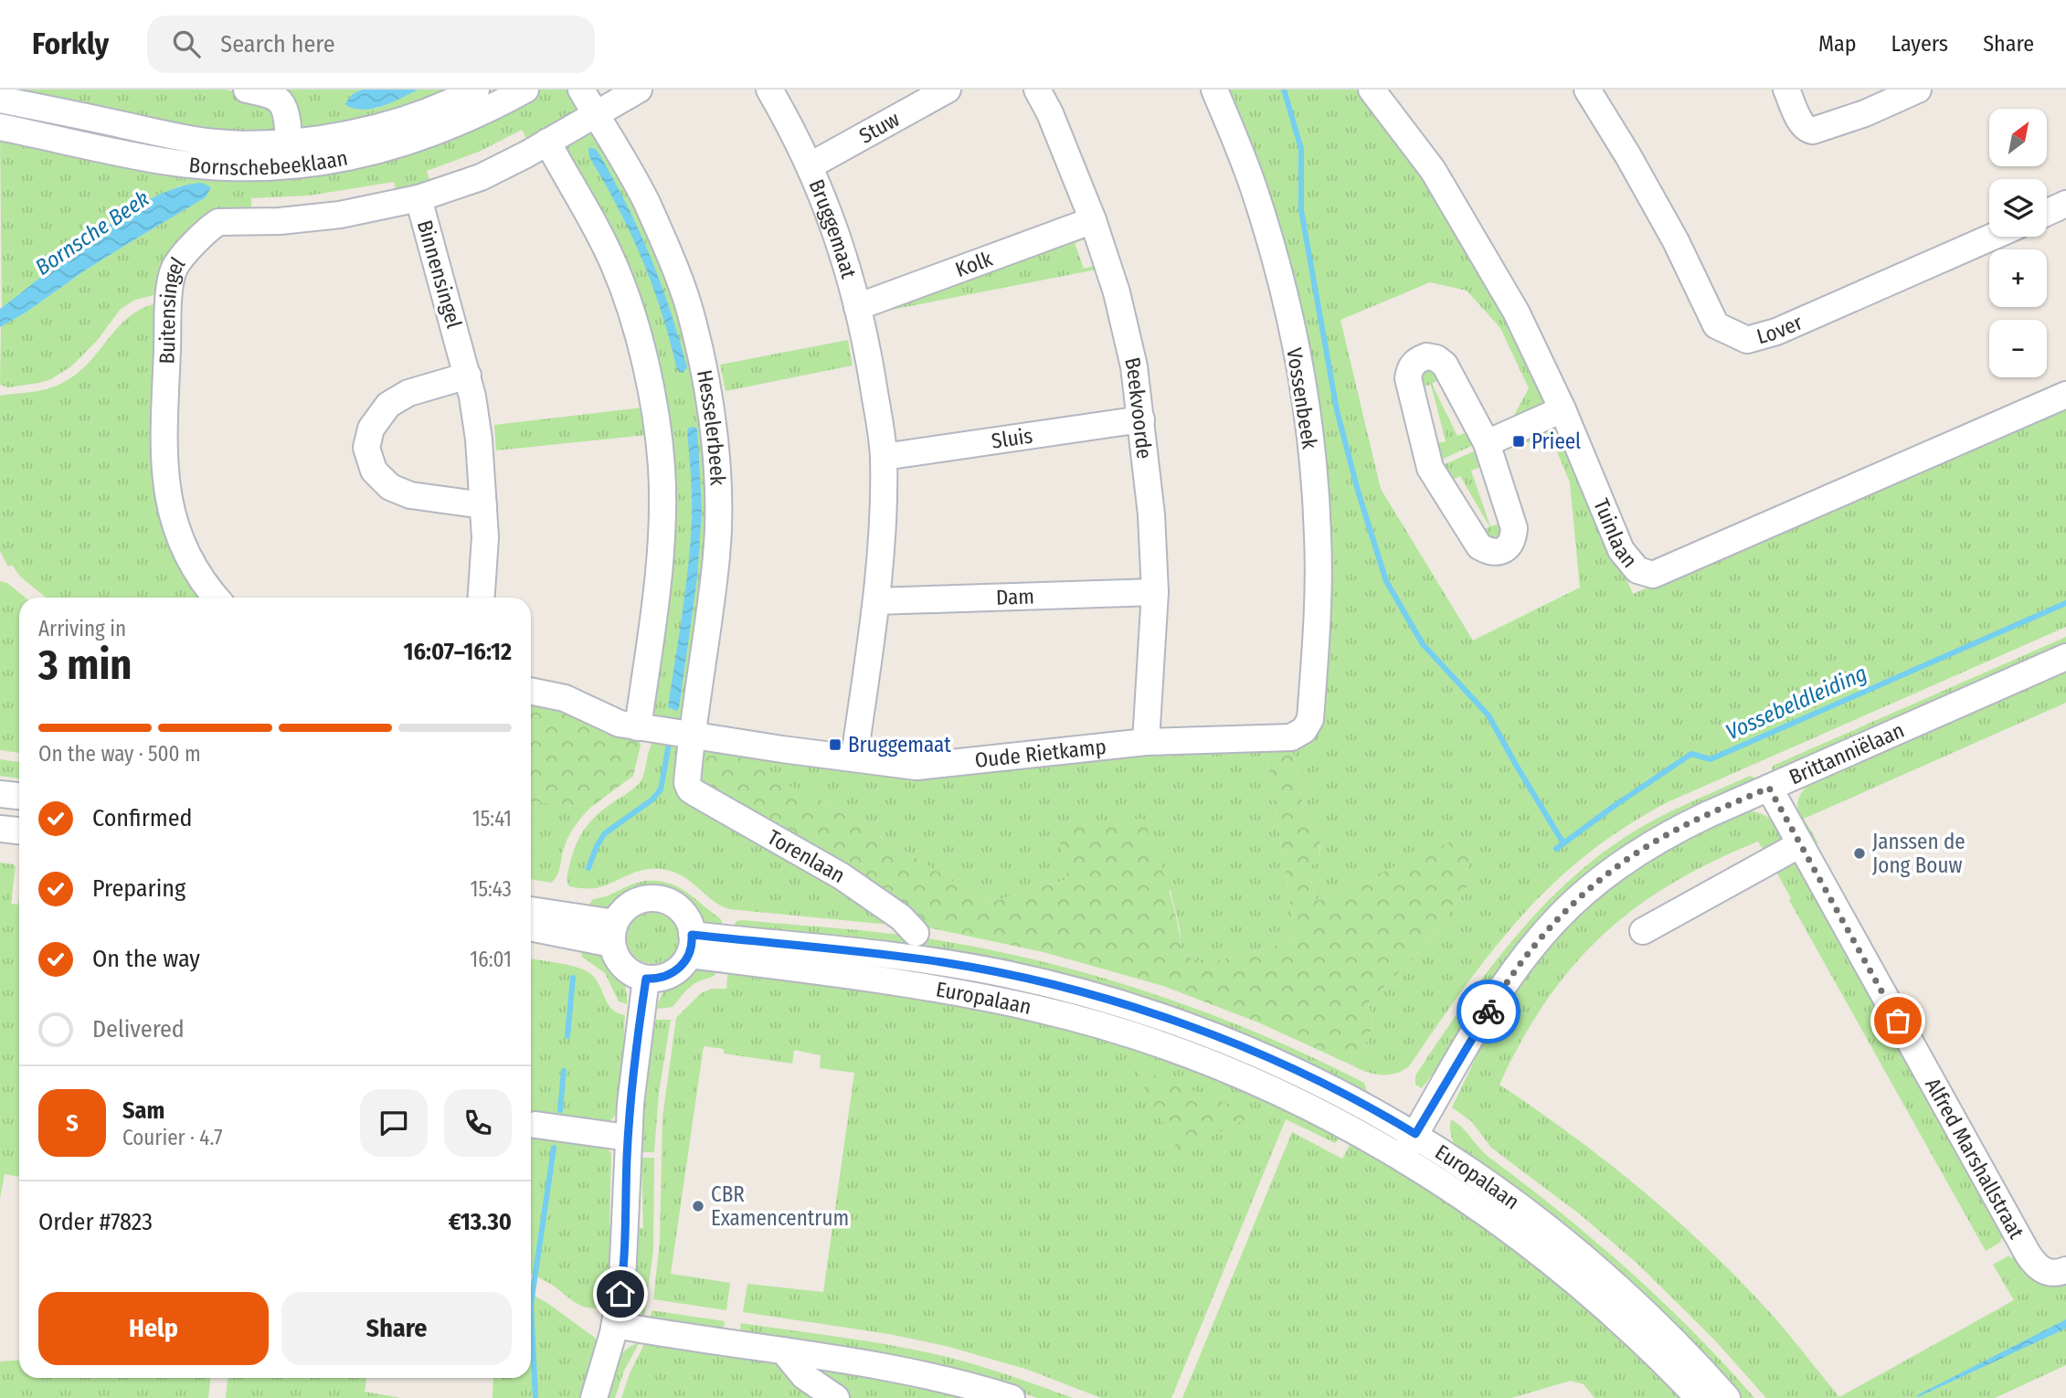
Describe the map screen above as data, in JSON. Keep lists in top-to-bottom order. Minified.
{"streets":{"street":["Stuw","Bornschebeeklaan","Bruggemaat","Kolk","Binnensingel","Buitensingel","Lover","Vossenbeek","Beekvoorde","Hesselerbeek","Sluis","Tuinlaan","Dam","Oude Rietkamp","Brittanniëlaan","Torenlaan","Europalaan","Alfred Marshallstraat"]},"crossings":[["Stuw","Bruggemaat"],["Bruggemaat","Kolk"],["Bruggemaat","Sluis"],["Bruggemaat","Dam"],["Bruggemaat","Oude Rietkamp"],["Kolk","Beekvoorde"],["Binnensingel","Buitensingel"],["Binnensingel","Hesselerbeek"],["Vossenbeek","Oude Rietkamp"],["Beekvoorde","Sluis"],["Beekvoorde","Dam"],["Beekvoorde","Oude Rietkamp"],["Hesselerbeek","Oude Rietkamp"],["Hesselerbeek","Torenlaan"],["Brittanniëlaan","Europalaan"],["Brittanniëlaan","Alfred Marshallstraat"]],"water":["Bornsche Beek","Vossebeldleiding"],"places":{"transit":["Prieel","Bruggemaat"],"other":["Janssen de Jong Bouw","CBR Examencentrum"]},"north":"top right","page":{"header":"Forkly","search":"Search here","nav":["Map","Layers","Share"],"map_buttons":["+","−"],"heading":["3 min","Arriving in","16:07–16:12"],"panel":["Sam","Courier · 4.7","Order #7823","€13.30"],"bar":"On the way · 500 m","list":[["Confirmed","15:41"],["Preparing","15:43"],["On the way","16:01"],"Delivered"],"round":"S","buttons":["Help","Share"]}}
